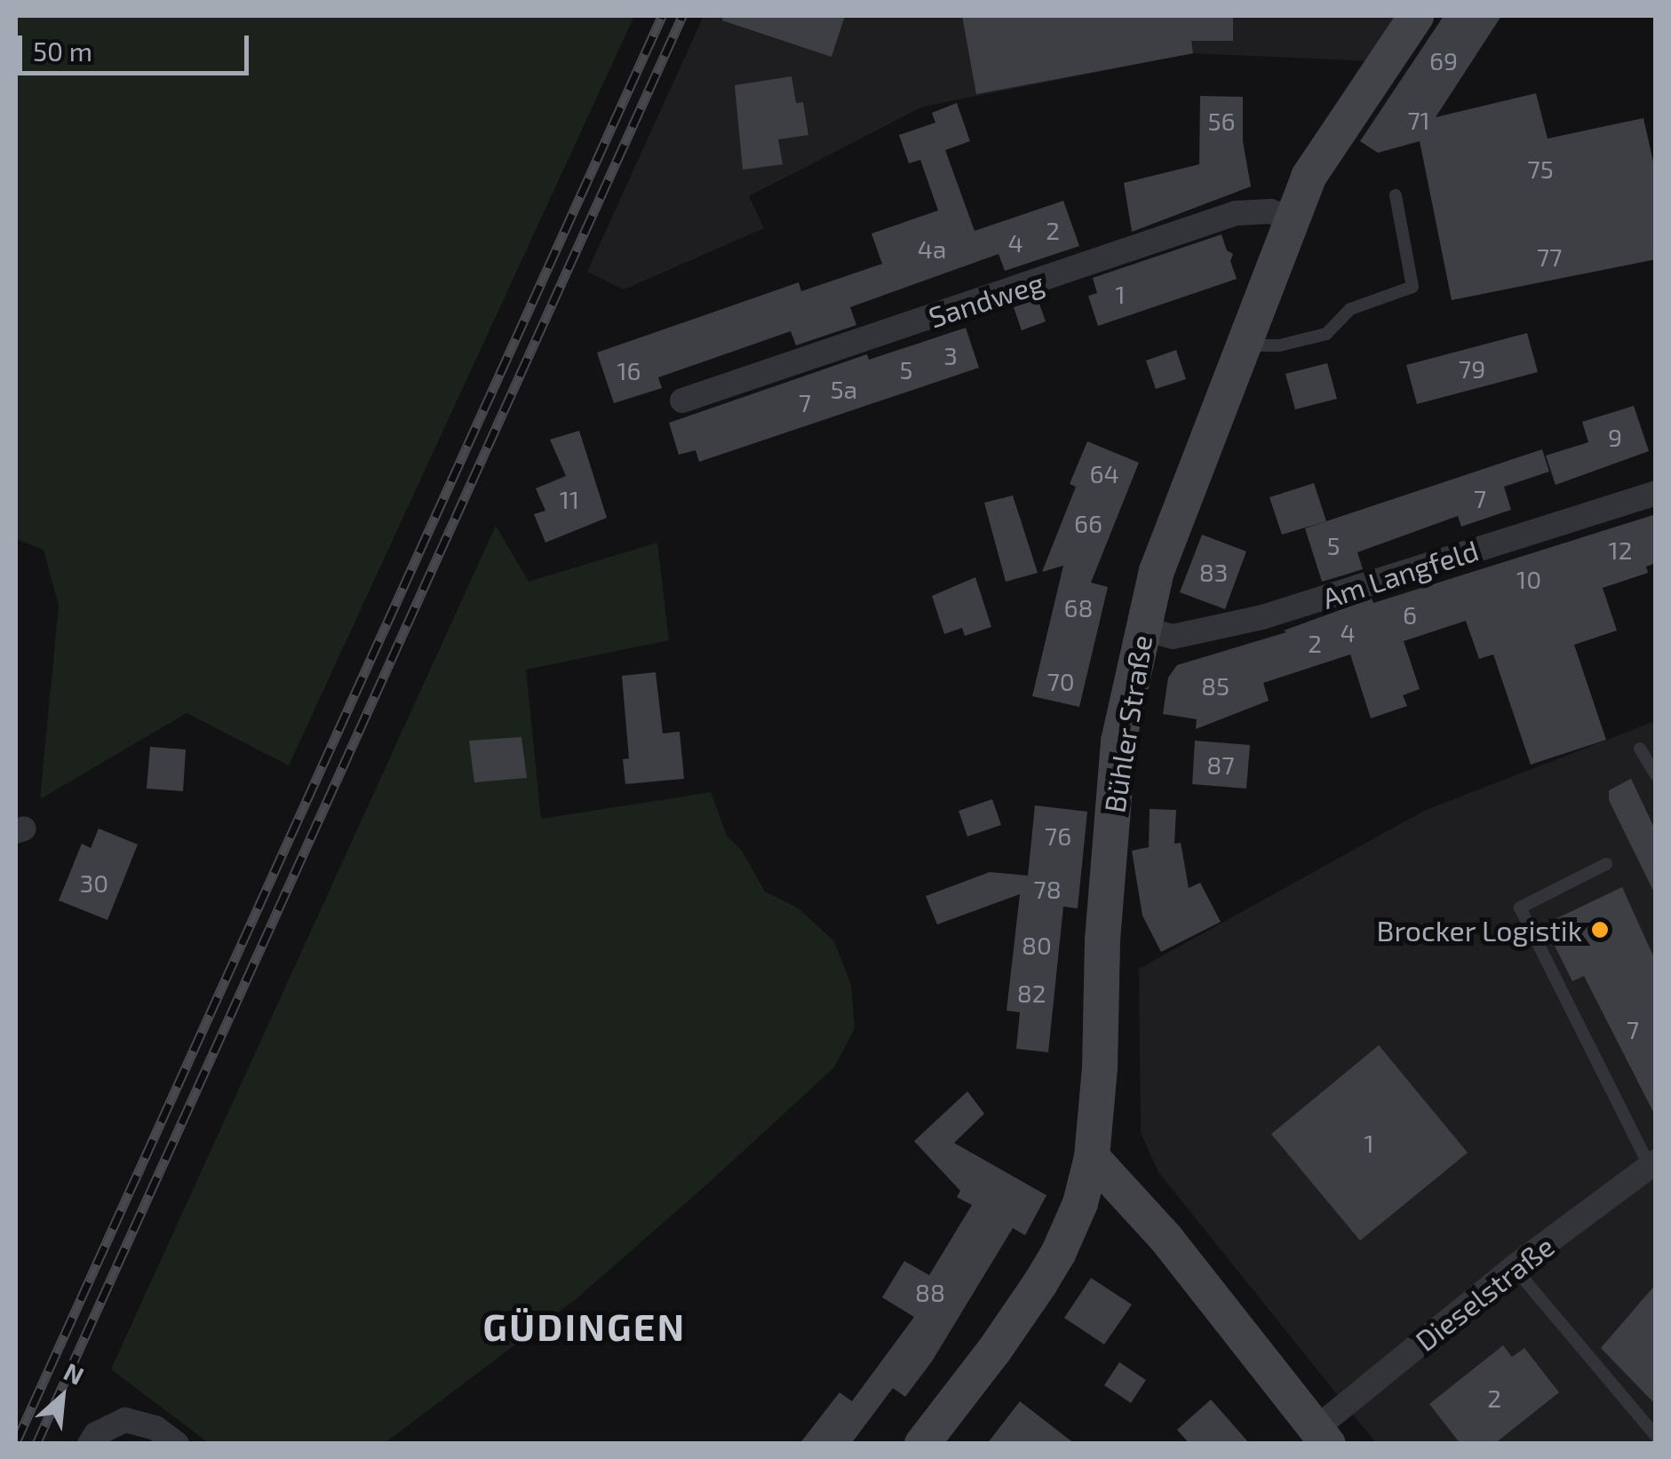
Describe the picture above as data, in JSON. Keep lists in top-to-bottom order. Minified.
{"streets":{"main road":["Bühler Straße"],"street":["Sandweg","Am Langfeld","Dieselstraße"]},"crossings":[["Sandweg","Bühler Straße"],["Am Langfeld","Bühler Straße"]],"districts":["GÜDINGEN"],"places":["Brocker Logistik"],"house_numbers":["69","71","56","75","2","4","4a","77","1","3","79","5","16","5a","7","9","64","7","11","66","5","12","83","10","68","6","4","2","70","85","87","76","30","78","80","82","7","1","88","2"],"scale_bar":"50 m","north":"top right"}
